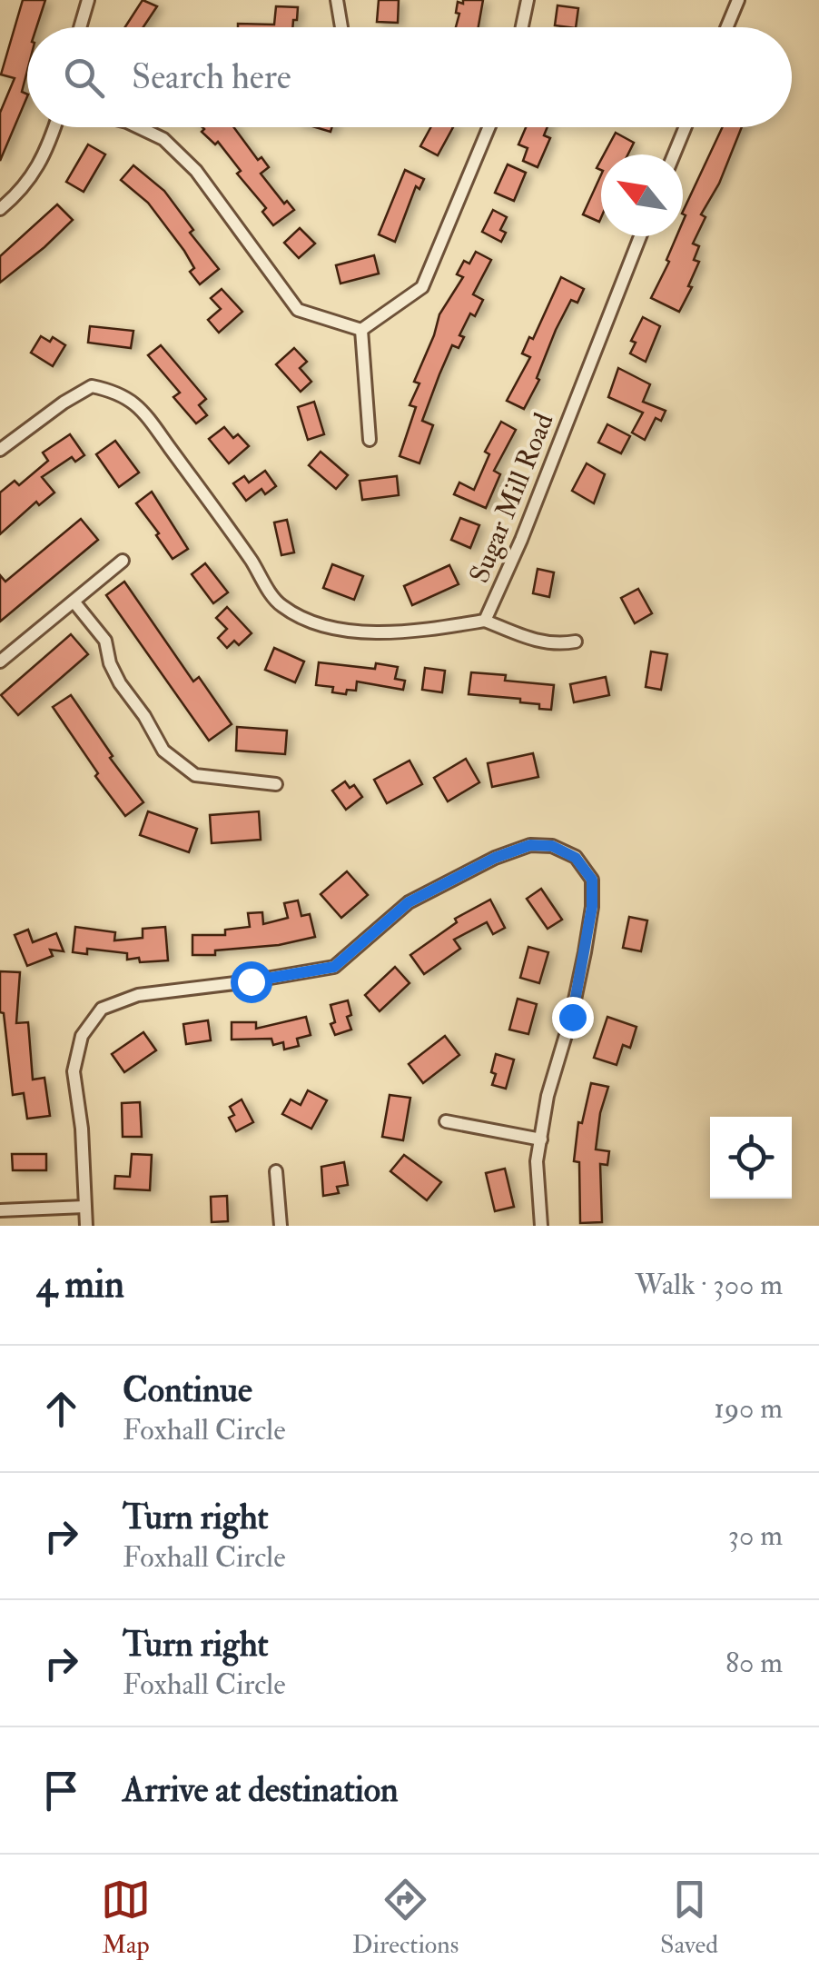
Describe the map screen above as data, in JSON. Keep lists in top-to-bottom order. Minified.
{"streets":{"street":["Sugar Mill Road"]},"north":"top left","page":{"search":"Search here","heading":["4 min","Walk · 300 m"],"list":[["Continue","Foxhall Circle","190 m"],["Turn right","Foxhall Circle","30 m"],["Turn right","Foxhall Circle","80 m"],"Arrive at destination"],"nav":["Map","Directions","Saved"]}}
